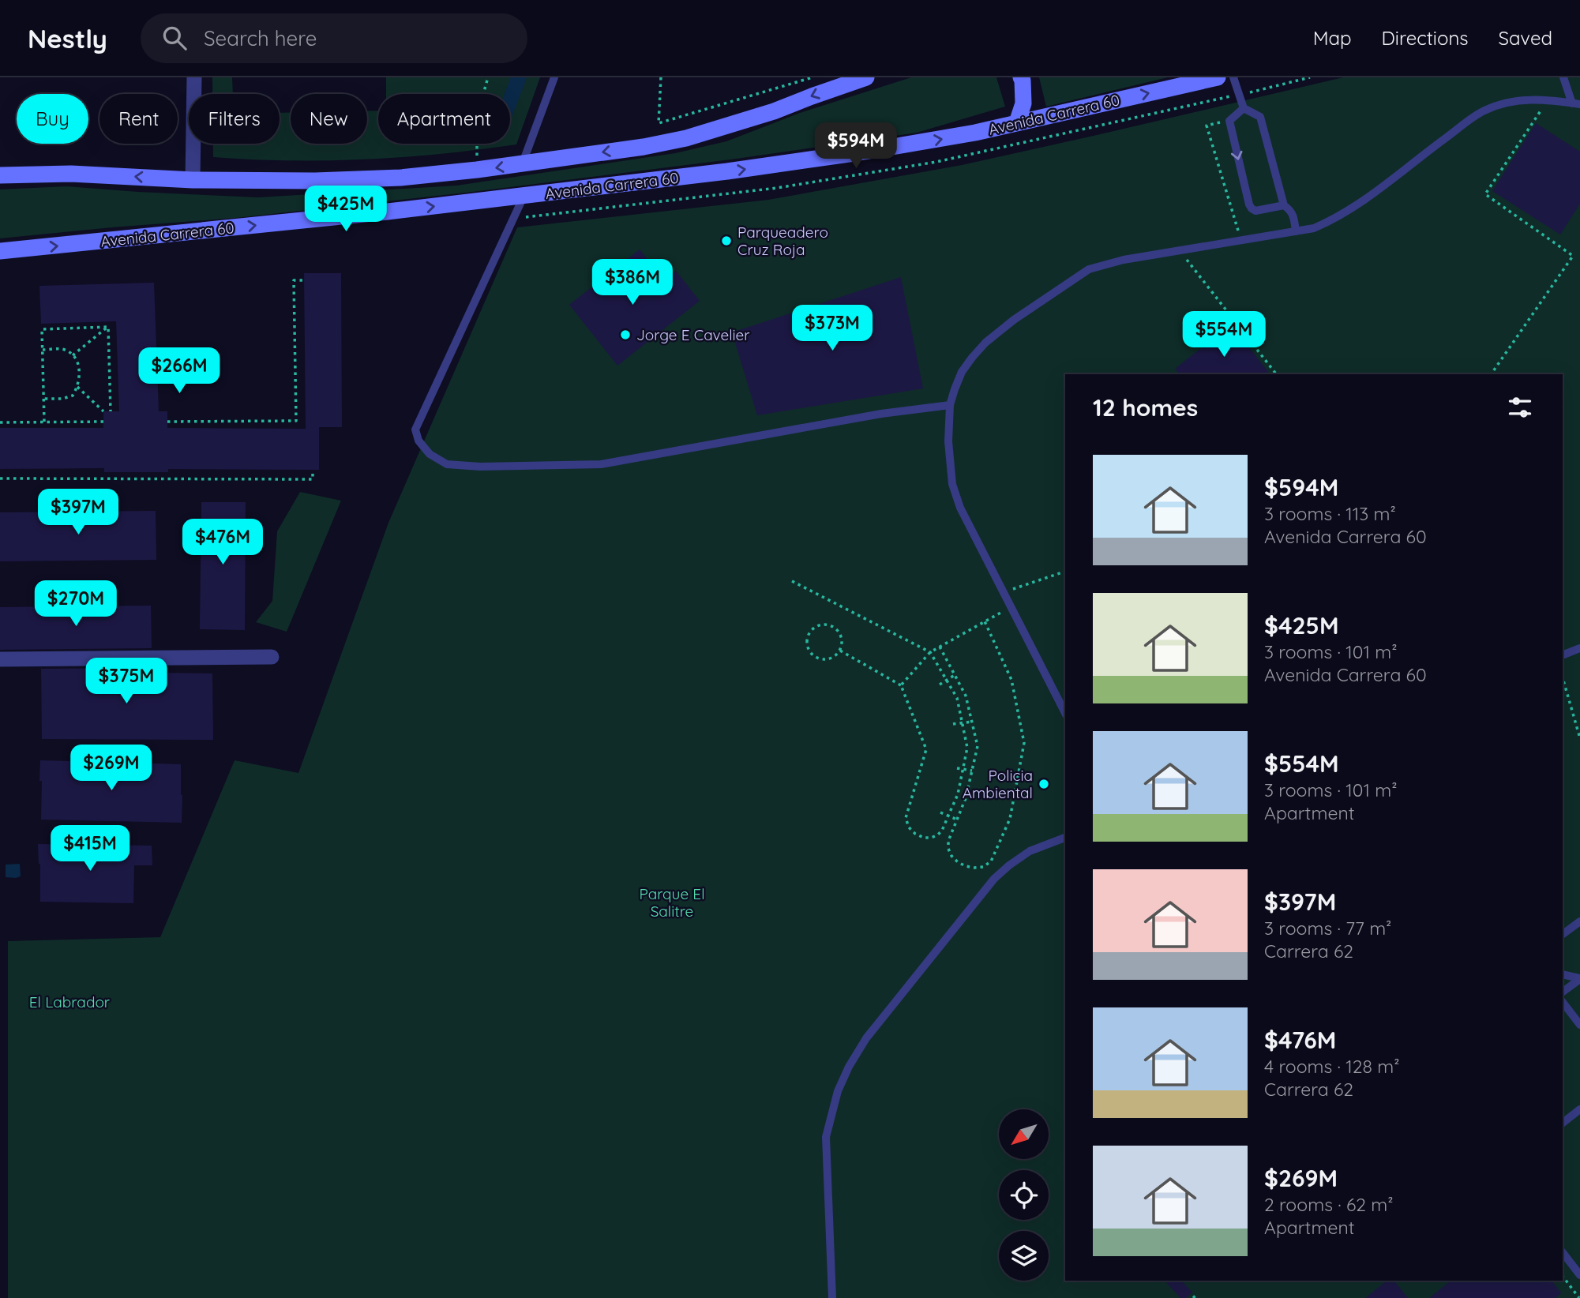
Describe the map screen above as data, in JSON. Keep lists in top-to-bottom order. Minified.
{"streets":{"main road":["Avenida Carrera 60"]},"parks":["Parque El Salitre","El Labrador"],"places":["Parqueadero Cruz Roja","Jorge E Cavelier","Policia Ambiental"],"north":"bottom left","page":{"header":"Nestly","search":"Search here","nav":["Map","Directions","Saved"],"chip":["Buy","Rent","Filters","New","Apartment"],"price":["$594M","$425M","$386M","$373M","$554M","$266M","$397M","$476M","$270M","$375M","$269M","$415M"],"heading":"12 homes","list":[{"name":"$594M","note":"3 rooms · 113 m² · Avenida Carrera 60"},{"name":"$425M","note":"3 rooms · 101 m² · Avenida Carrera 60"},{"name":"$554M","note":"3 rooms · 101 m² · Apartment"},{"name":"$397M","note":"3 rooms · 77 m² · Carrera 62"},{"name":"$476M","note":"4 rooms · 128 m² · Carrera 62"},{"name":"$269M","note":"2 rooms · 62 m² · Apartment"}]}}
